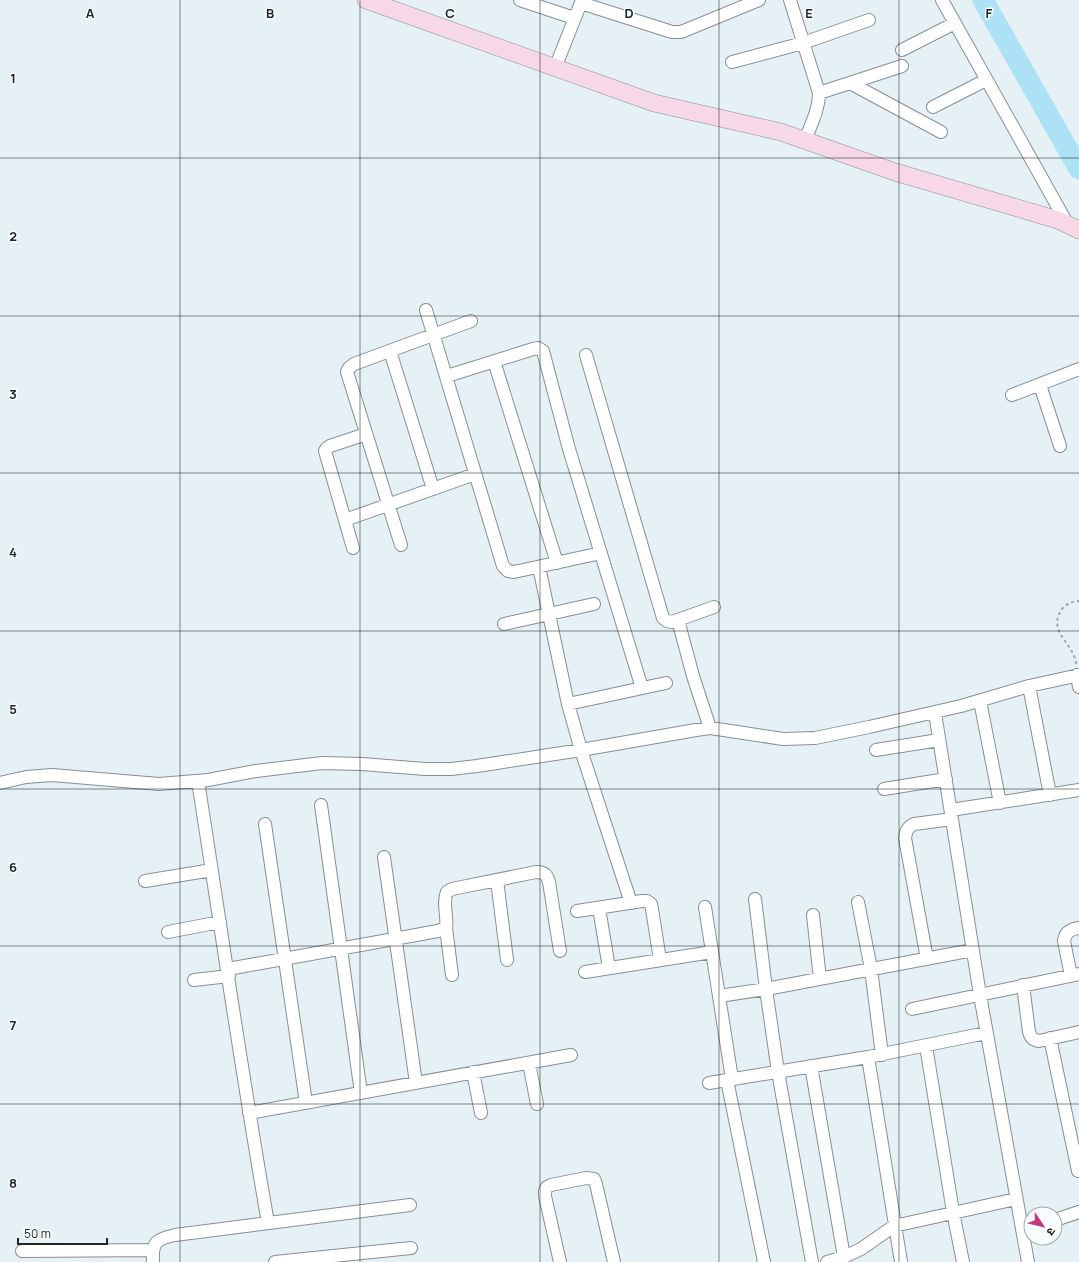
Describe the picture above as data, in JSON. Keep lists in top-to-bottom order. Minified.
{"scale_bar":"50 m","north":"bottom right","grid":{"columns":["A","B","C","D","E","F"],"rows":["1","2","3","4","5","6","7","8"]}}
